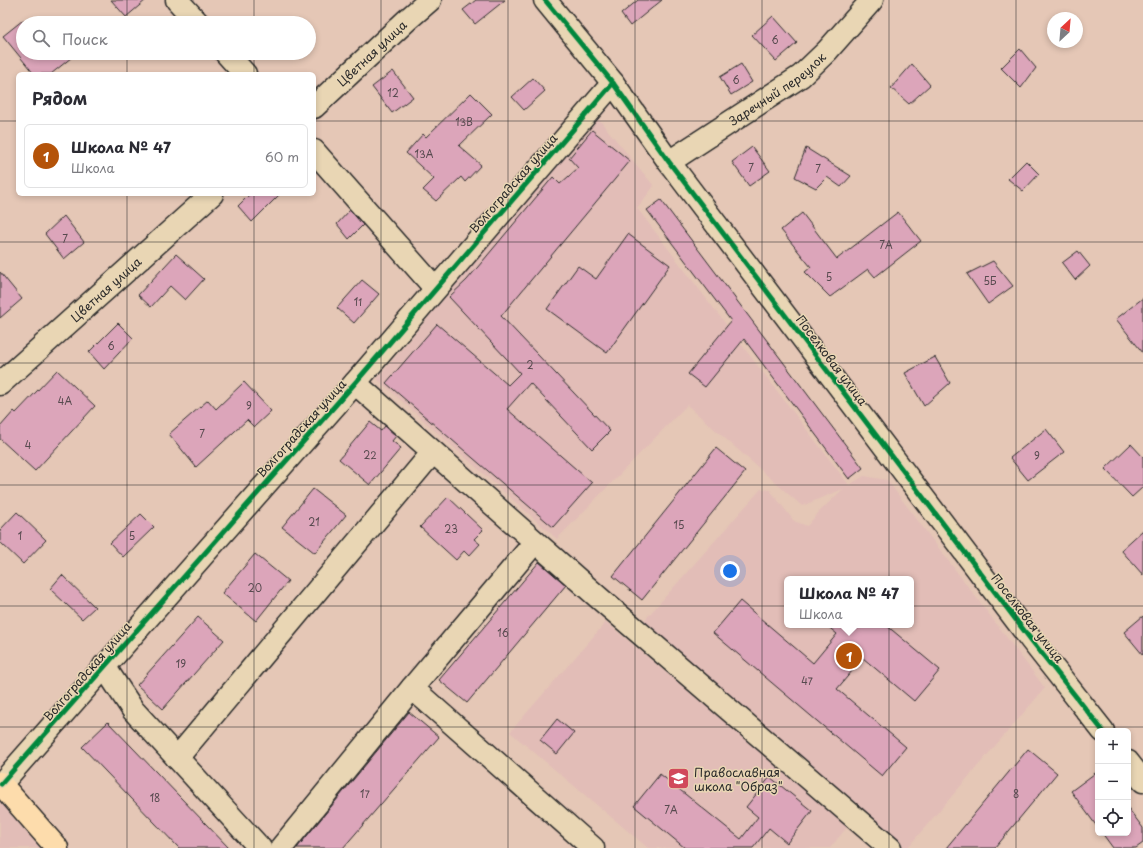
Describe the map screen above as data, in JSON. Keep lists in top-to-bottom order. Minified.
{"streets":{"street":["Цветная улица","Заречный переулок","Волгоградская улица","Поселковая улица"]},"crossings":[["Заречный переулок","Поселковая улица"],["Волгоградская улица","Поселковая улица"]],"places":{"school or university":["Православная школа \"Образ\""]},"house_numbers":["6","6","12","13В","13А","7","7","7","7А","5","5Б","11","6","2","4А","9","7","4","22","9","21","15","23","1","5","20","16","19","47","17","8","18","7А"],"north":"top right","page":{"search":"Поиск","heading":"Рядом","list":[{"mark":"1","name":"Школа № 47","note":"Школа","value":"60 m"}],"popup":["Школа № 47","Школа"],"pins":"1","map_buttons":["+","−"]}}
